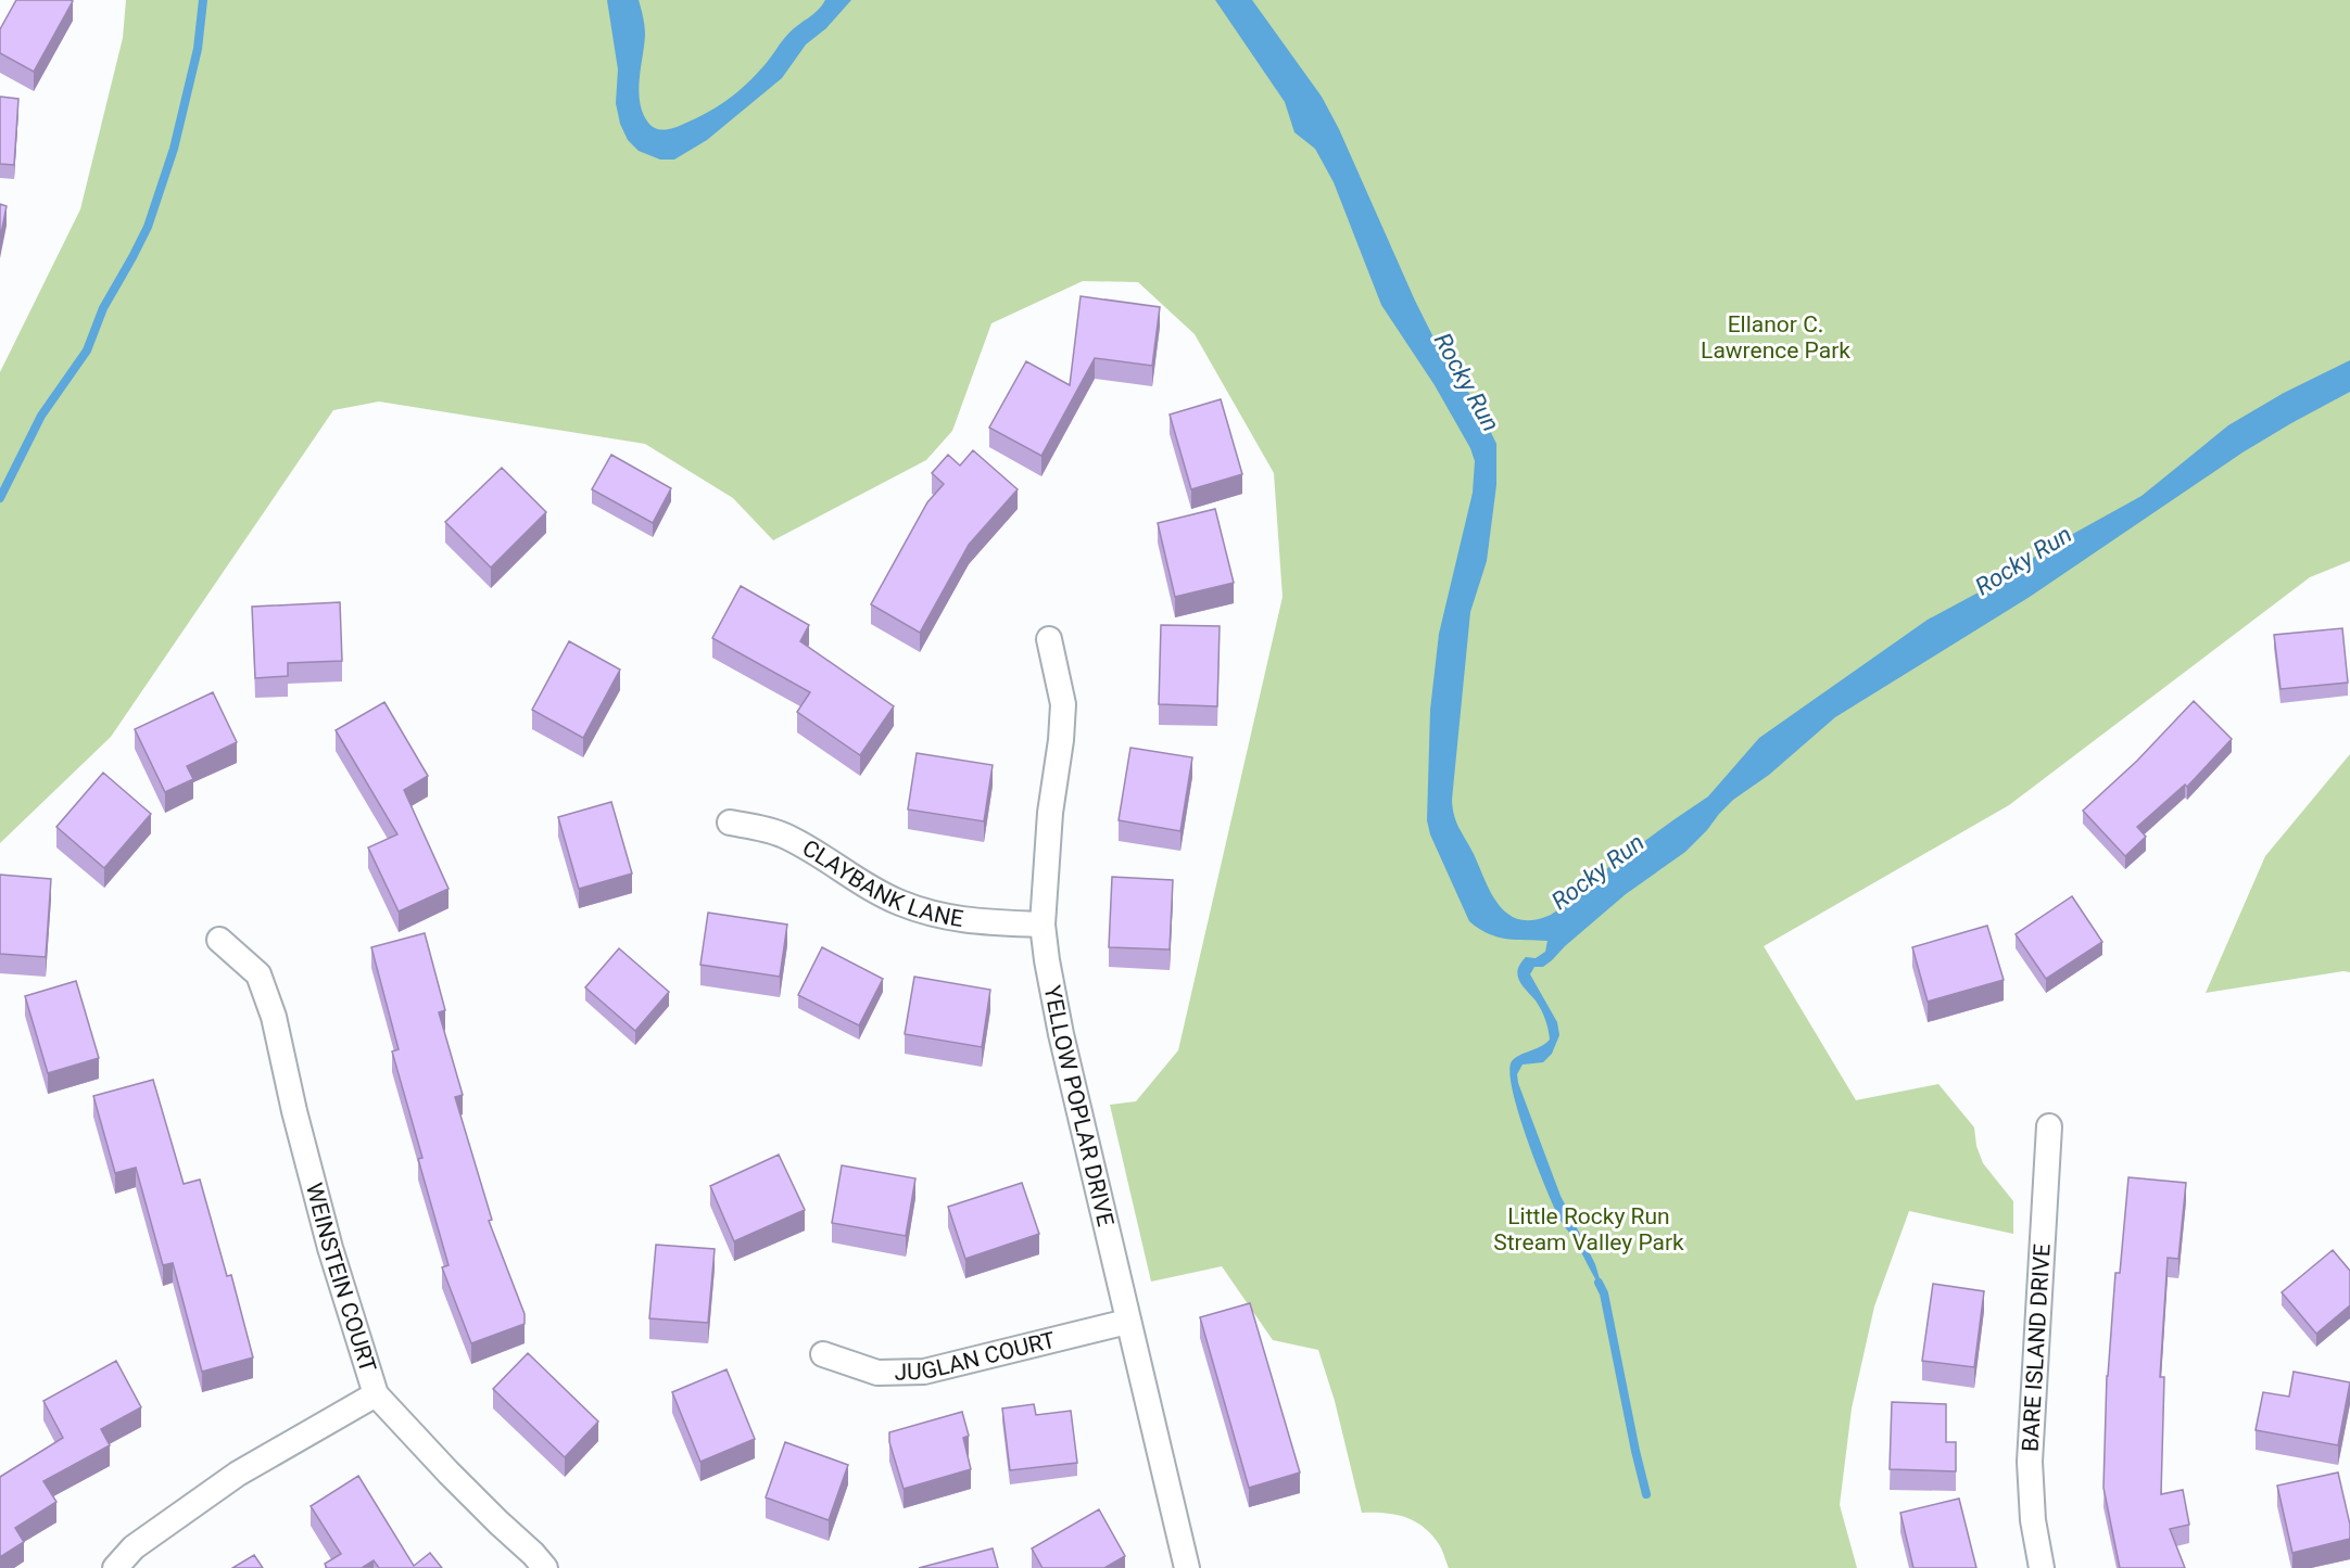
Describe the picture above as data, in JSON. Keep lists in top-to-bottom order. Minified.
{"streets":{"street":["CLAYBANK LANE","YELLOW POPLAR DRIVE","WEINSTEIN COURT","BARE ISLAND DRIVE","JUGLAN COURT"]},"crossings":[["CLAYBANK LANE","YELLOW POPLAR DRIVE"],["YELLOW POPLAR DRIVE","JUGLAN COURT"]],"water":["Rocky Run"],"parks":["Ellanor C. Lawrence Park","Little Rocky Run Stream Valley Park"]}
